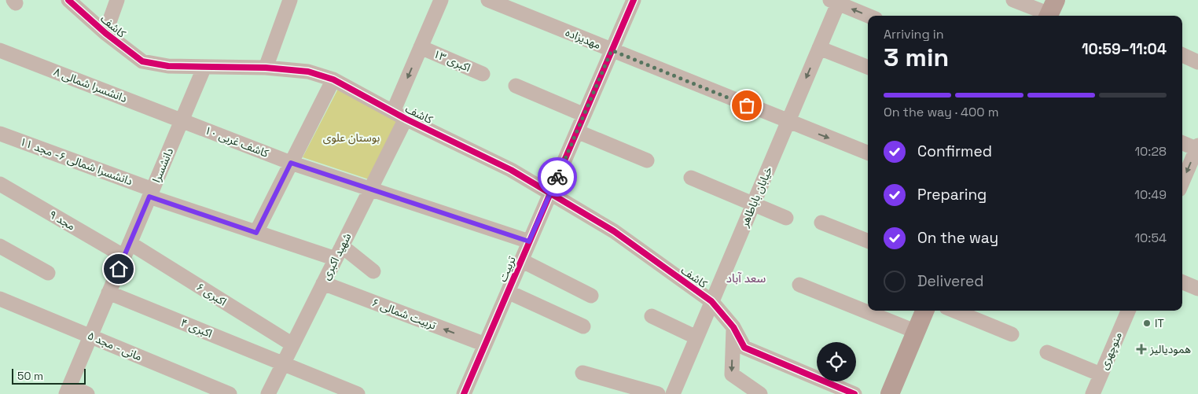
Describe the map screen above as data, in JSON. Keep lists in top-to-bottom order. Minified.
{"streets":{"street":["کاشف","مهدیزاده","اکبری ۱۳","دانشسرا شمالی ۸","کاشف غربی ۱۰","دانشسرا شمالی ۶- مجد ۱۱","دانشسرا","خیابان باباطاهر","مجد ۹","شهید اکبری","تربیت","اکبری ۶","تربیت شمالی ۶","اکبری ۴","مانی - مجد ۵","منوچهری"]},"crossings":[["کاشف","دانشسرا"],["کاشف","خیابان باباطاهر"],["کاشف","شهید اکبری"],["کاشف","تربیت"],["مهدیزاده","خیابان باباطاهر"],["مهدیزاده","تربیت"],["اکبری ۱۳","شهید اکبری"],["دانشسرا شمالی ۸","کاشف غربی ۱۰"],["دانشسرا شمالی ۸","دانشسرا"],["کاشف غربی ۱۰","دانشسرا"],["کاشف غربی ۱۰","شهید اکبری"],["کاشف غربی ۱۰","تربیت"],["دانشسرا شمالی ۶- مجد ۱۱","دانشسرا"],["دانشسرا شمالی ۶- مجد ۱۱","شهید اکبری"],["دانشسرا","مجد ۹"],["دانشسرا","اکبری ۶"],["دانشسرا","اکبری ۴"],["دانشسرا","مانی - مجد ۵"],["مجد ۹","اکبری ۶"],["شهید اکبری","اکبری ۶"],["شهید اکبری","تربیت شمالی ۶"],["شهید اکبری","اکبری ۴"],["تربیت","تربیت شمالی ۶"]],"one_way":["تربیت شمالی ۶"],"districts":["سعد آباد"],"parks":["بوستان علوی"],"places":{"other":["IT"],"health":["همودیالیز"]},"scale_bar":"50 m","page":{"heading":["3 min","Arriving in","10:59–11:04"],"bar":"On the way · 400 m","list":[["Confirmed","10:28"],["Preparing","10:49"],["On the way","10:54"],"Delivered"],"scale":"50 m"}}
